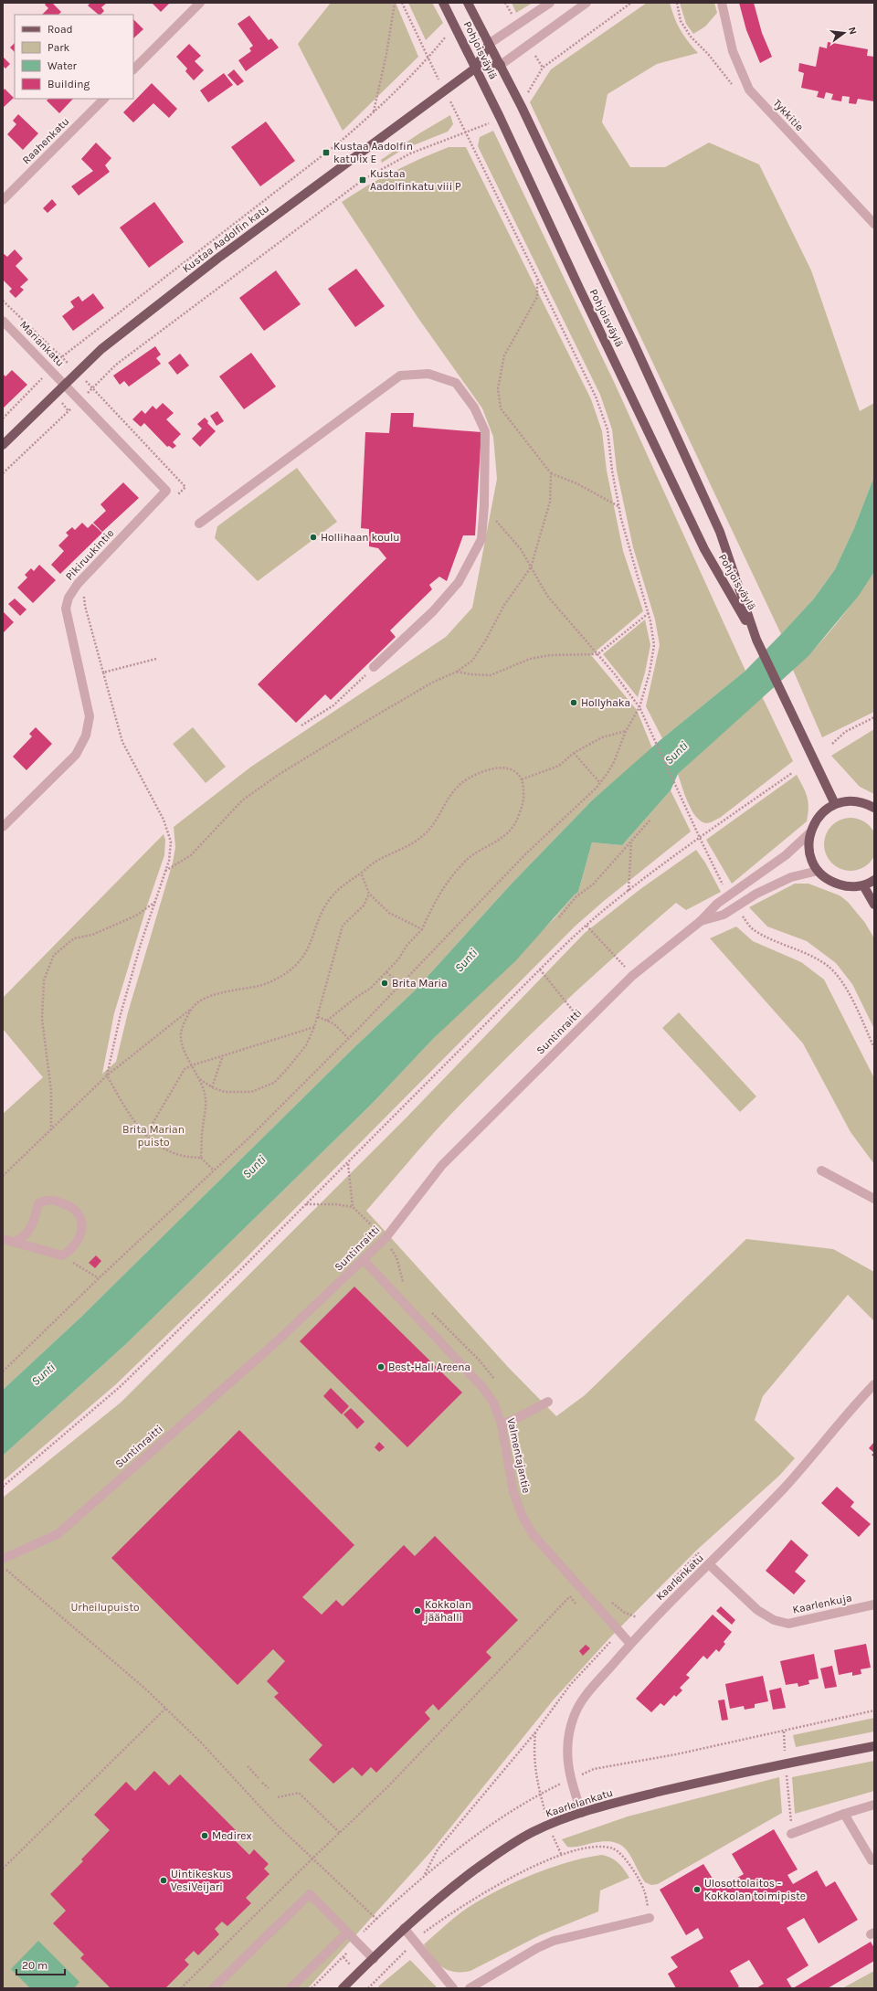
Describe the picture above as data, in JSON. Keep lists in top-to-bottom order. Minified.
{"streets":{"main road":["Pohjoisväylä","Kustaa Aadolfin katu","Kaarlelankatu"],"street":["Tykkitie","Raahenkatu","Mariankatu","Pikiruukintie","Suntinraitti","Valmentajantie","Kaarlenkatu","Kaarlenkuja"]},"crossings":[["Pohjoisväylä","Kustaa Aadolfin katu"],["Kustaa Aadolfin katu","Mariankatu"],["Kustaa Aadolfin katu","Pikiruukintie"],["Mariankatu","Pikiruukintie"],["Suntinraitti","Valmentajantie"],["Valmentajantie","Kaarlenkatu"],["Kaarlenkatu","Kaarlenkuja"],["Kaarlenkatu","Kaarlelankatu"]],"water":["Sunti"],"parks":["Brita Marian puisto","Urheilupuisto"],"places":{"transit":["Kustaa Aadolfin katu ix E","Kustaa Aadolfinkatu viii P"],"other":["Hollihaan koulu","Hollyhaka","Brita Maria","Best‑Hall Areena","Kokkolan jäähalli","Medirex","Uintikeskus VesiVeijari","Ulosottolaitos - Kokkolan toimipiste"]},"legend":["Road","Park","Water","Building"],"scale_bar":"20 m","north":"right"}
